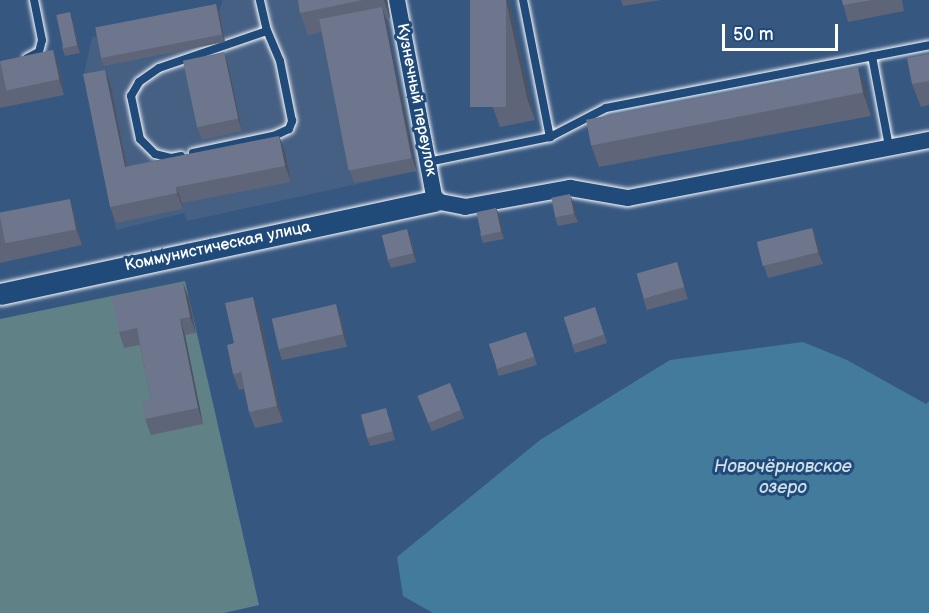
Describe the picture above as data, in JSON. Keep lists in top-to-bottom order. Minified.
{"streets":{"street":["Кузнечный переулок","Коммунистическая улица"]},"crossings":[["Кузнечный переулок","Коммунистическая улица"]],"water":["Новочёрновское озеро"],"scale_bar":"50 m"}
